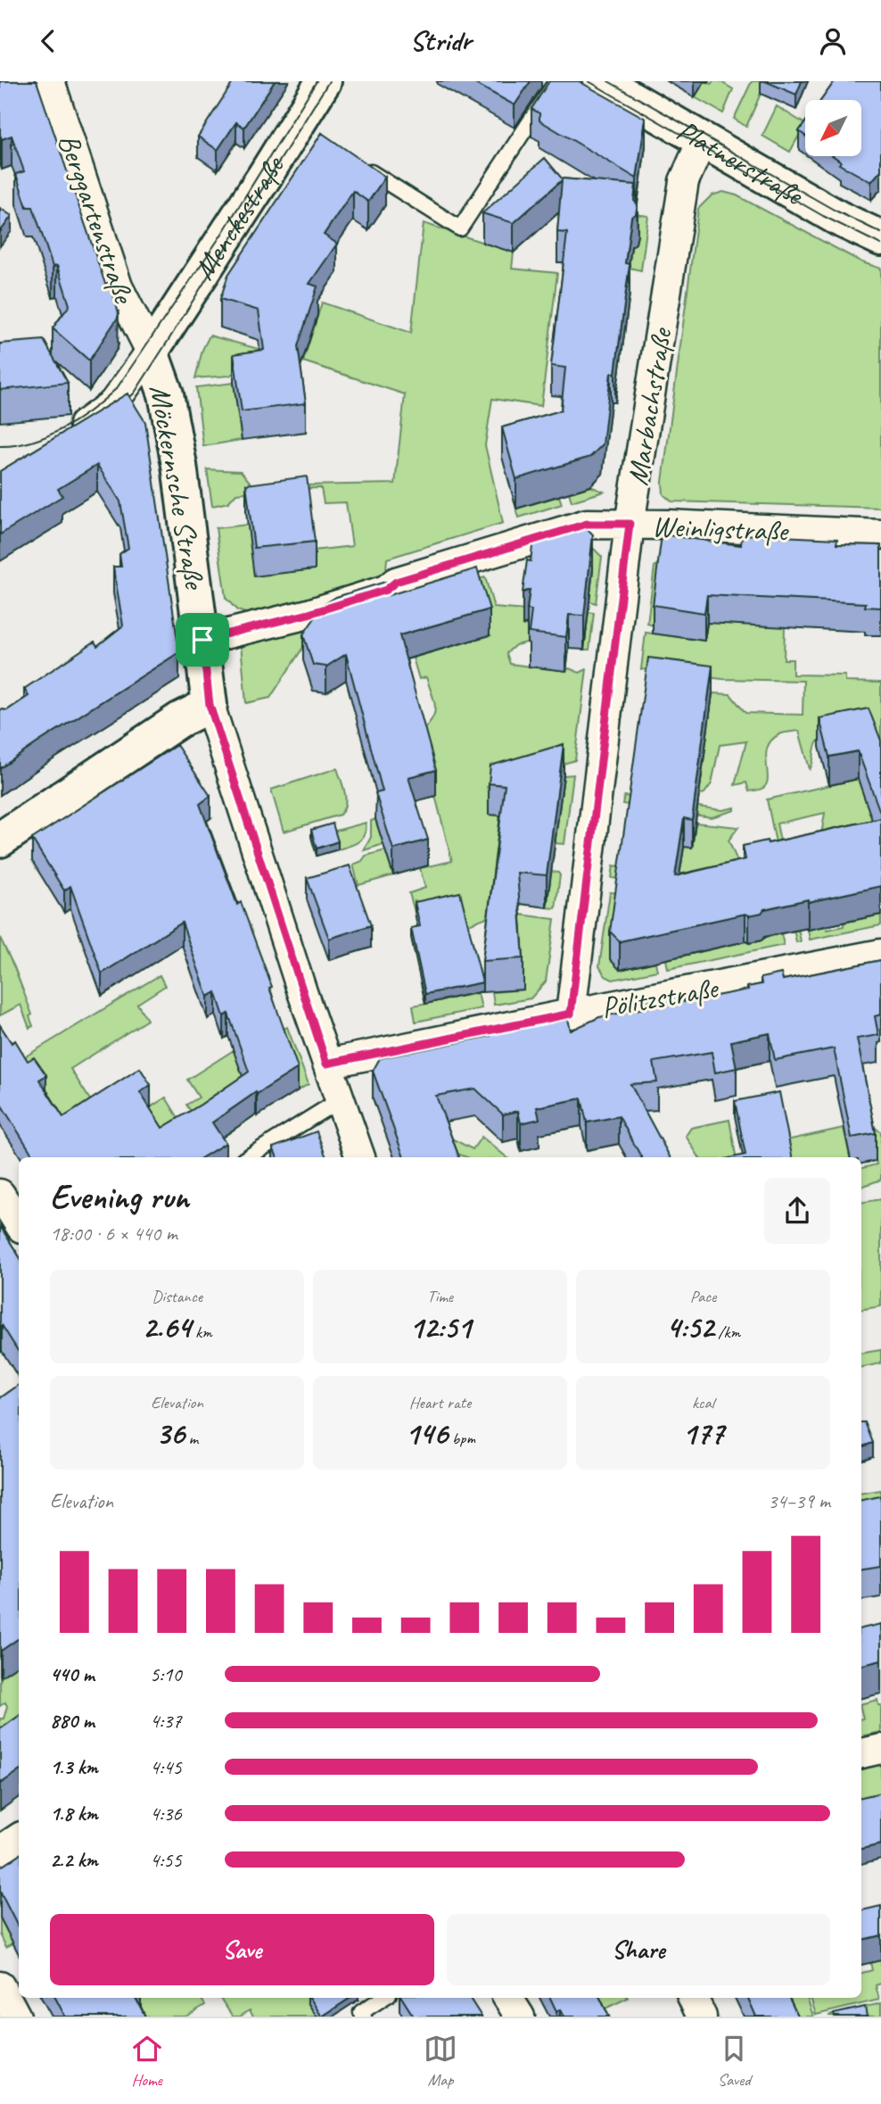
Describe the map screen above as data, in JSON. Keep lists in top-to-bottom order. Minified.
{"streets":{"main road":["Platnerstraße","Menckestraße","Möckernsche Straße"],"street":["Berggartenstraße","Marbachstraße","Weinligstraße","Pölitzstraße"]},"crossings":[["Platnerstraße","Marbachstraße"],["Menckestraße","Berggartenstraße"],["Menckestraße","Möckernsche Straße"],["Berggartenstraße","Möckernsche Straße"],["Marbachstraße","Weinligstraße"],["Marbachstraße","Pölitzstraße"],["Möckernsche Straße","Weinligstraße"],["Möckernsche Straße","Pölitzstraße"]],"north":"bottom left","page":{"header":"Stridr","heading":["Evening run","18:00 · 6 × 440 m"],"stats":[["Distance","2.64 km"],["Time","12:51"],["Pace","4:52 /km"],["Elevation","36 m"],["Heart rate","146 bpm"],["kcal","177"]],"chart":["Elevation","34–39 m"],"list":[{"name":"440 m","note":"5:10"},{"name":"880 m","note":"4:37"},{"name":"1.3 km","note":"4:45"},{"name":"1.8 km","note":"4:36"},{"name":"2.2 km","note":"4:55"}],"buttons":["Save","Share"],"tabs":["Home","Map","Saved"]}}
